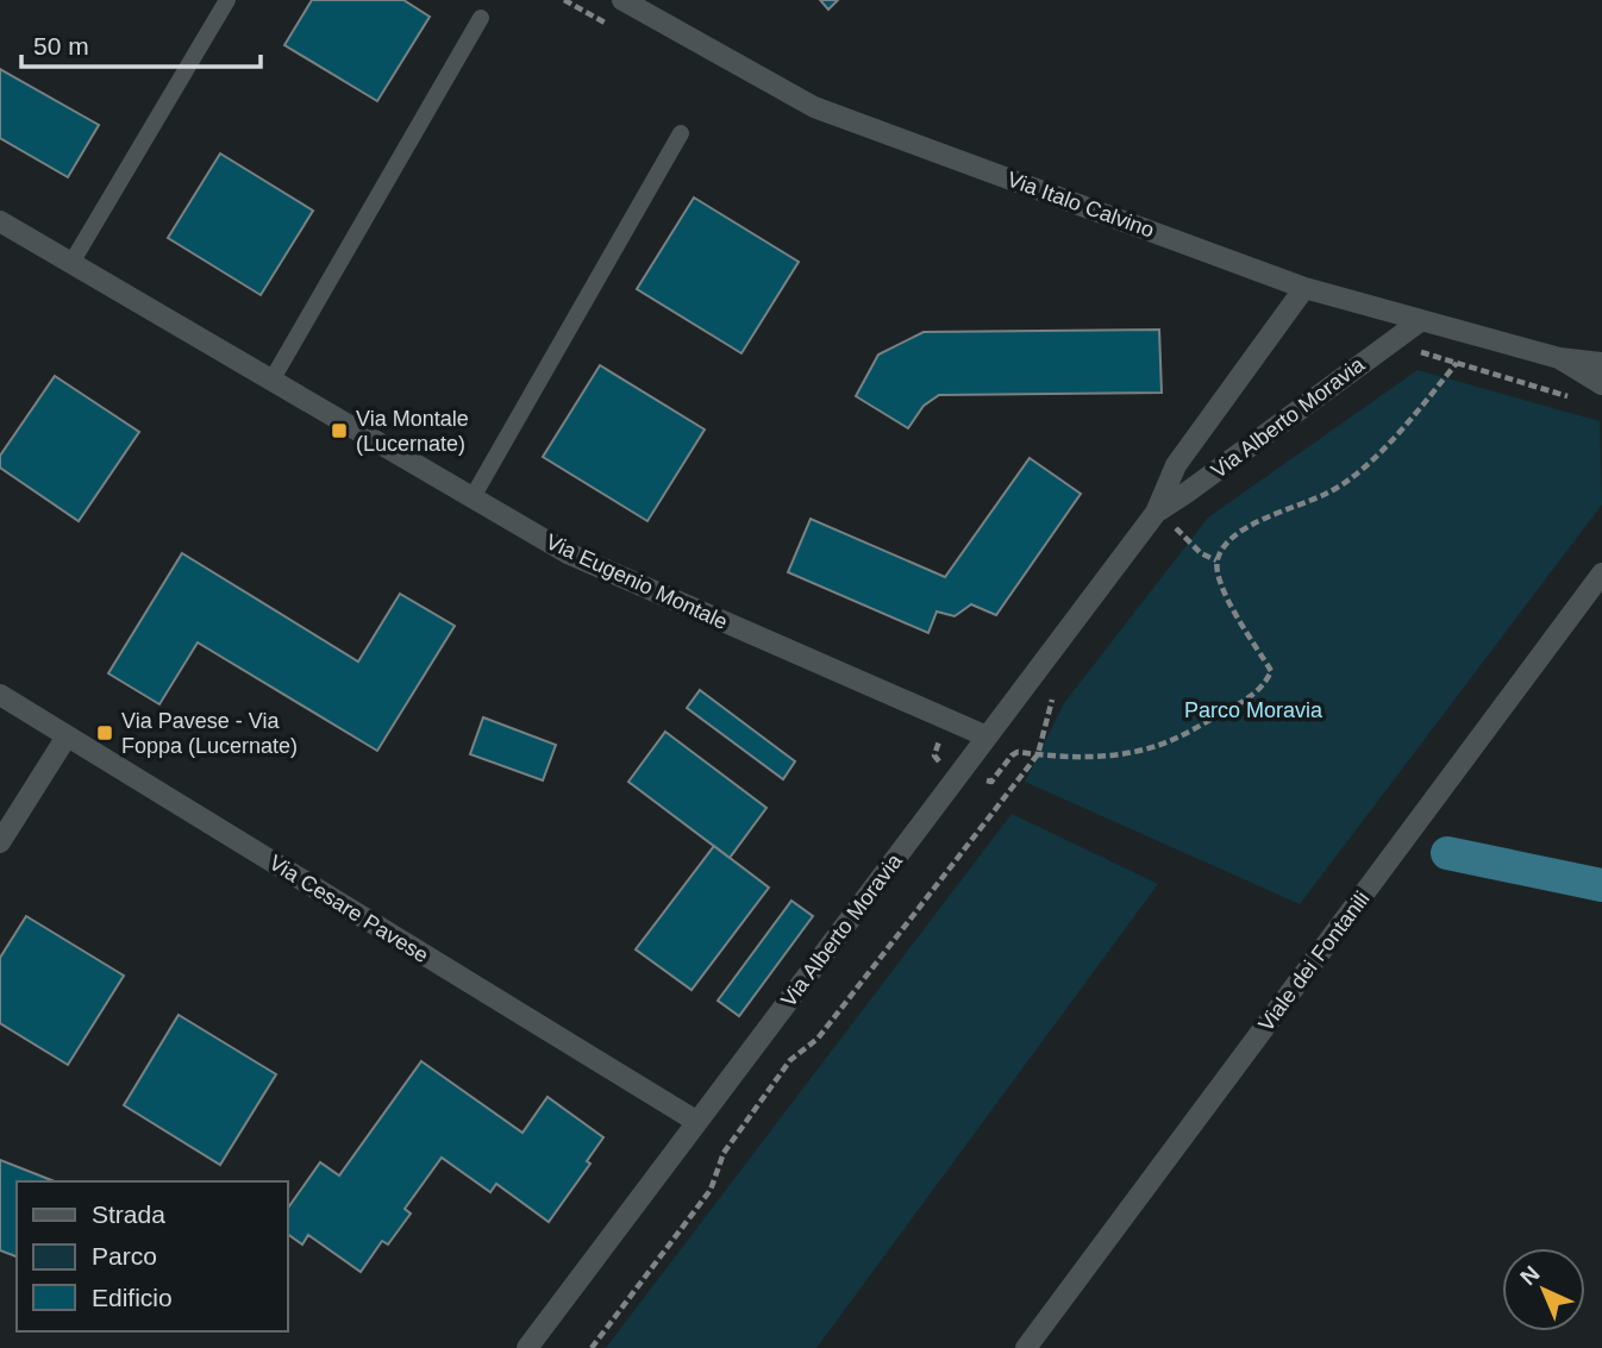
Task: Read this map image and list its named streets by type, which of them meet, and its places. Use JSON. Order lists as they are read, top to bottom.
{
  "streets": {
    "street": [
      "Via Italo Calvino",
      "Via Alberto Moravia",
      "Via Eugenio Montale",
      "Via Cesare Pavese",
      "Viale dei Fontanili"
    ]
  },
  "crossings": [
    ["Via Italo Calvino", "Via Alberto Moravia"],
    ["Via Alberto Moravia", "Via Eugenio Montale"],
    ["Via Alberto Moravia", "Via Cesare Pavese"]
  ],
  "parks": ["Parco Moravia"],
  "places": {
    "transit": ["Via Montale (Lucernate)", "Via Pavese - Via Foppa (Lucernate)"]
  },
  "legend": ["Strada", "Parco", "Edificio"],
  "scale_bar": "50 m",
  "north": "top left"
}
